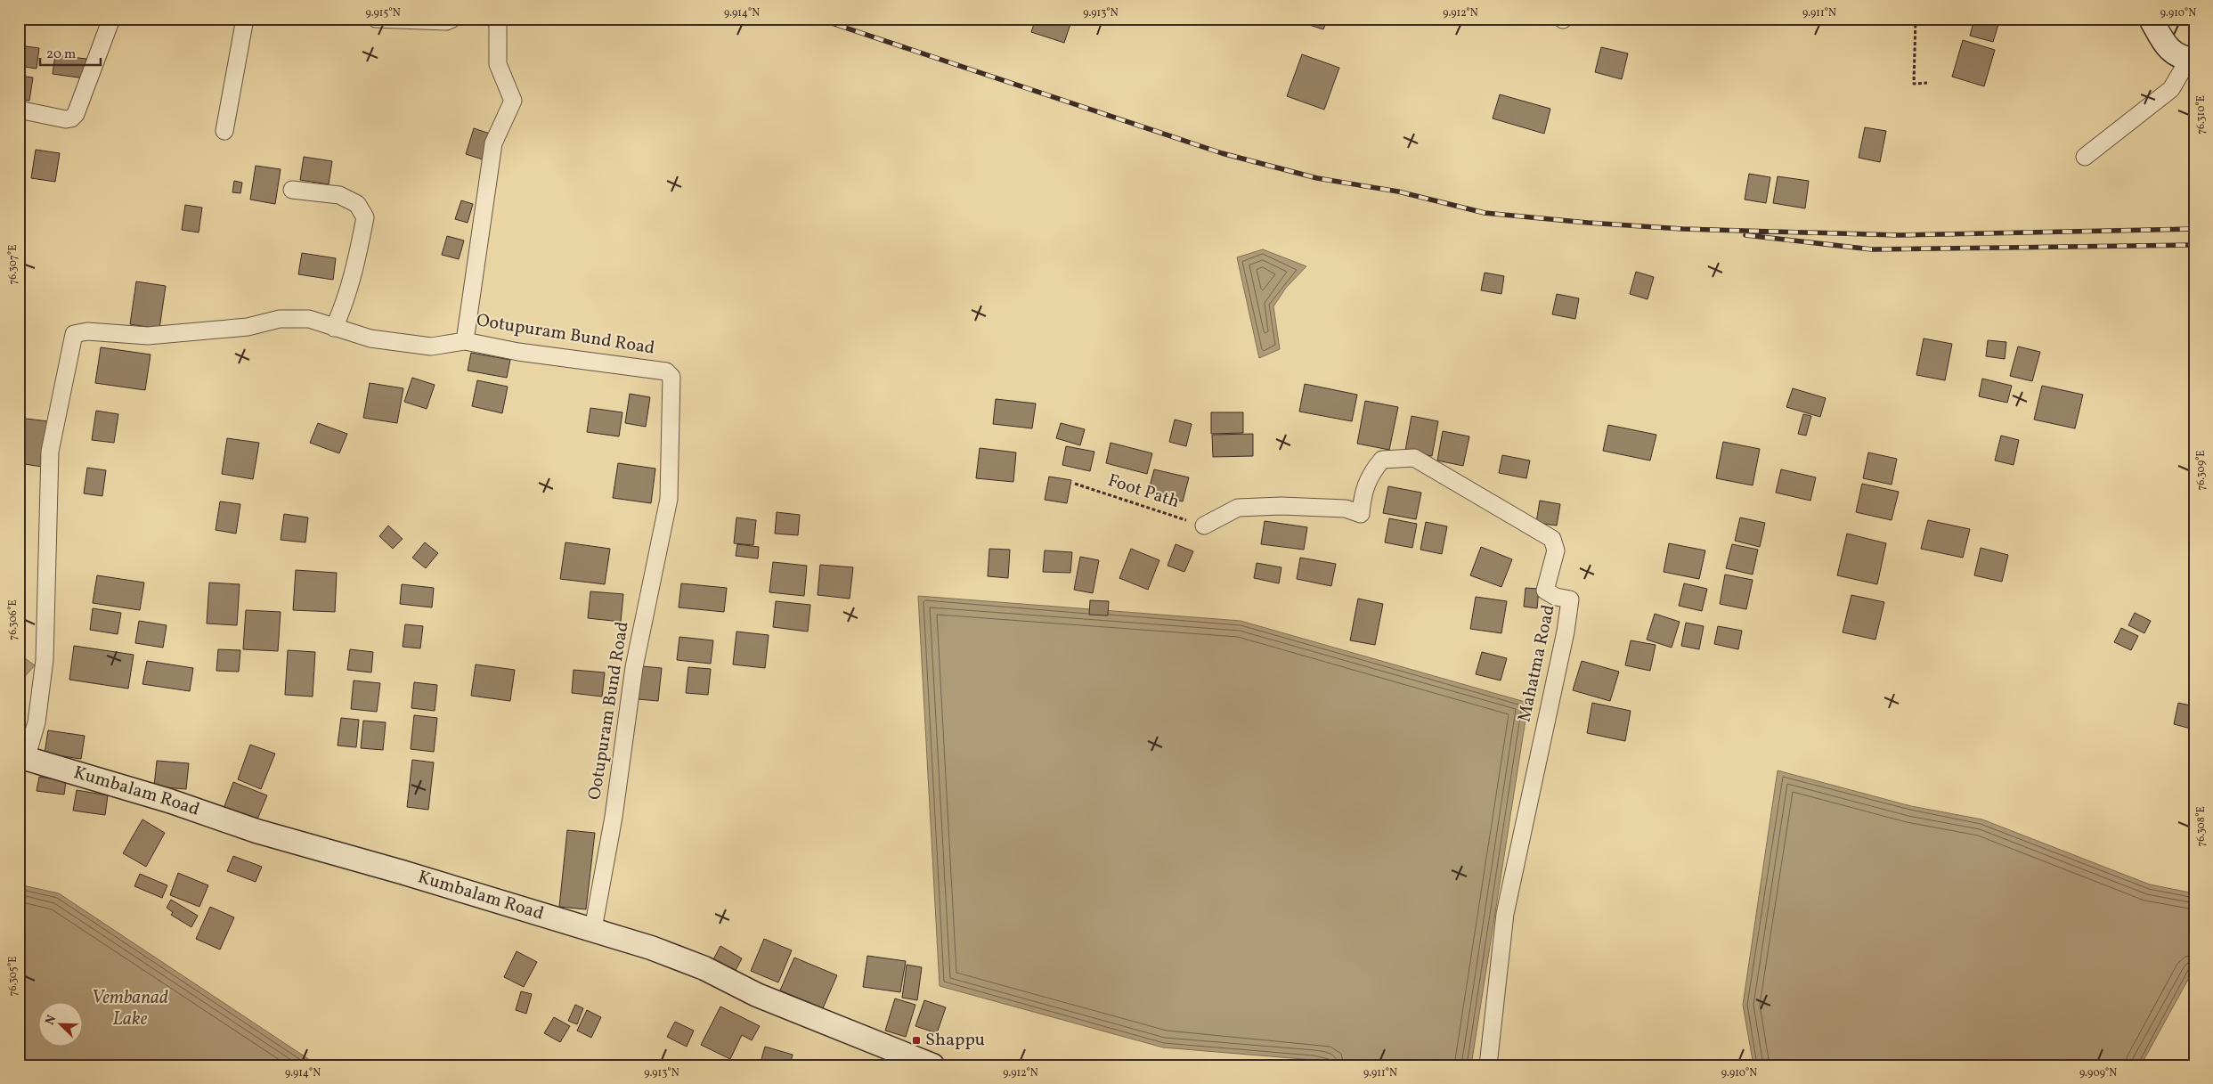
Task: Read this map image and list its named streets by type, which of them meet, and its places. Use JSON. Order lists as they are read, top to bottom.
{
  "streets": {
    "main road": ["Kumbalam Road"],
    "street": ["Ootupuram Bund Road", "Mahatma Road"],
    "path": ["Foot Path"]
  },
  "crossings": [
    ["Ootupuram Bund Road", "Kumbalam Road"],
    ["Foot Path", "Mahatma Road"]
  ],
  "water": ["Vembanad Lake"],
  "places": {
    "transit": ["Shappu"]
  },
  "scale_bar": "20 m",
  "north": "top left",
  "coordinates": [
    "9.915°N",
    "9.914°N",
    "9.913°N",
    "9.912°N",
    "9.911°N",
    "9.910°N",
    "76.310°E",
    "76.307°E",
    "76.309°E",
    "76.306°E",
    "76.308°E",
    "76.305°E",
    "9.909°N"
  ]
}
